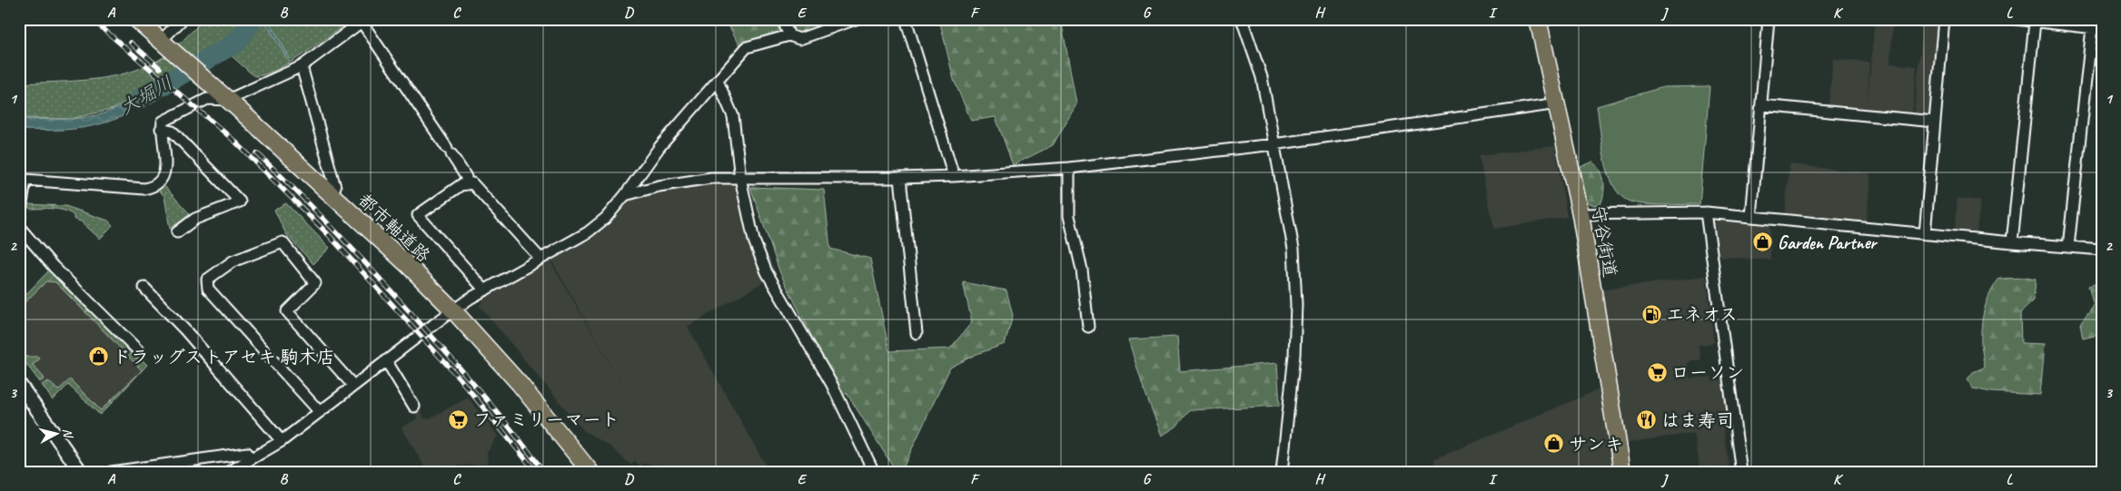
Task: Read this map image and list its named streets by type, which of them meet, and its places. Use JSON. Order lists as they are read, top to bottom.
{
  "streets": {
    "main road": ["都市軸道路", "守谷街道"]
  },
  "water": ["大堀川"],
  "places": {
    "shop": ["Garden Partner", "ドラッグストアセキ 駒木店", "サンキ"],
    "fuel station": ["エネオス"],
    "supermarket": ["ローソン", "ファミリーマート"],
    "restaurant": ["はま寿司"]
  },
  "north": "right",
  "grid": {
    "columns": [
      "A",
      "B",
      "C",
      "D",
      "E",
      "F",
      "G",
      "H",
      "I",
      "J",
      "K",
      "L"
    ],
    "rows": ["1", "2", "3"]
  }
}
